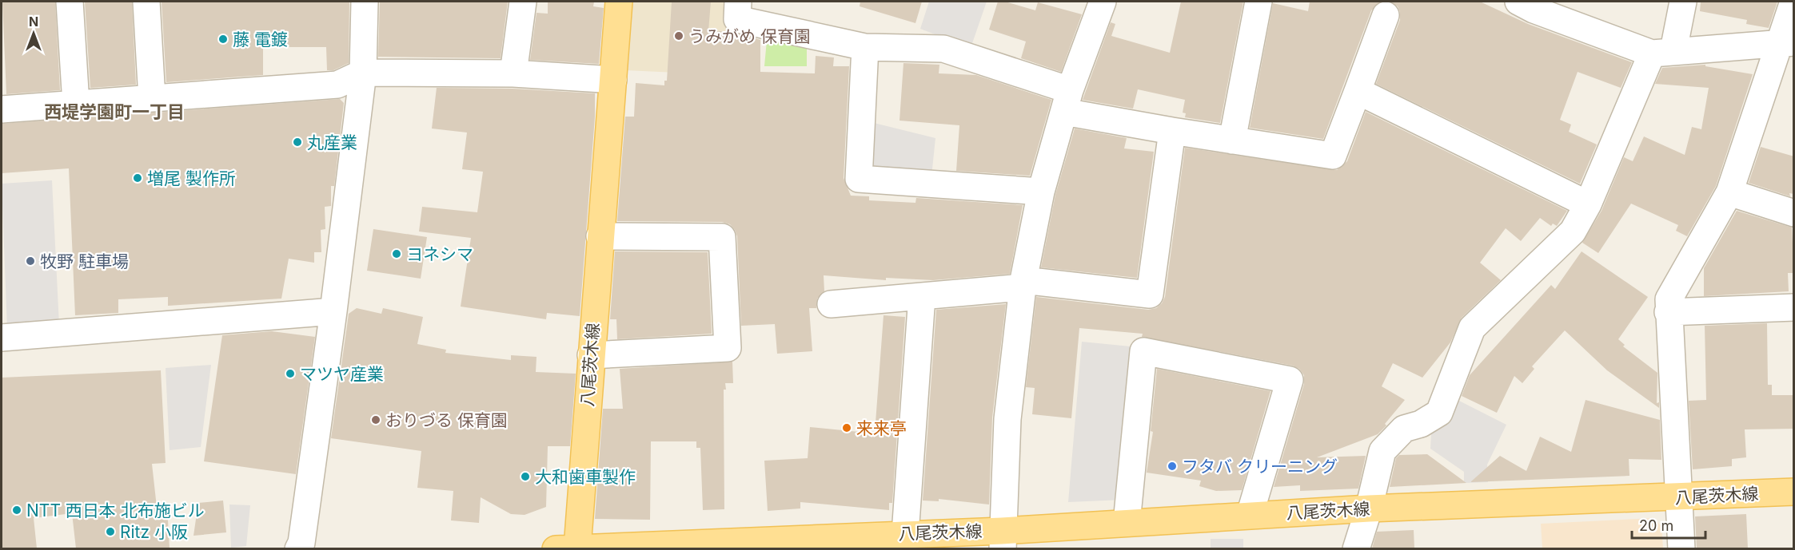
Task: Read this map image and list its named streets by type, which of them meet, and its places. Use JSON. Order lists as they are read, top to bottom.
{
  "streets": {
    "main road": ["八尾茨木線"]
  },
  "districts": ["西堤学園町一丁目"],
  "places": [
    "うみがめ 保育園",
    "藤 電鍍",
    "丸産業",
    "増尾 製作所",
    "ヨネシマ",
    "牧野 駐車場",
    "マツヤ産業",
    "おりづる 保育園",
    "来来亭",
    "フタバ クリーニング",
    "大和歯車製作",
    "NTT 西日本 北布施ビル",
    "Ritz 小阪"
  ],
  "scale_bar": "20 m",
  "north": "top"
}
